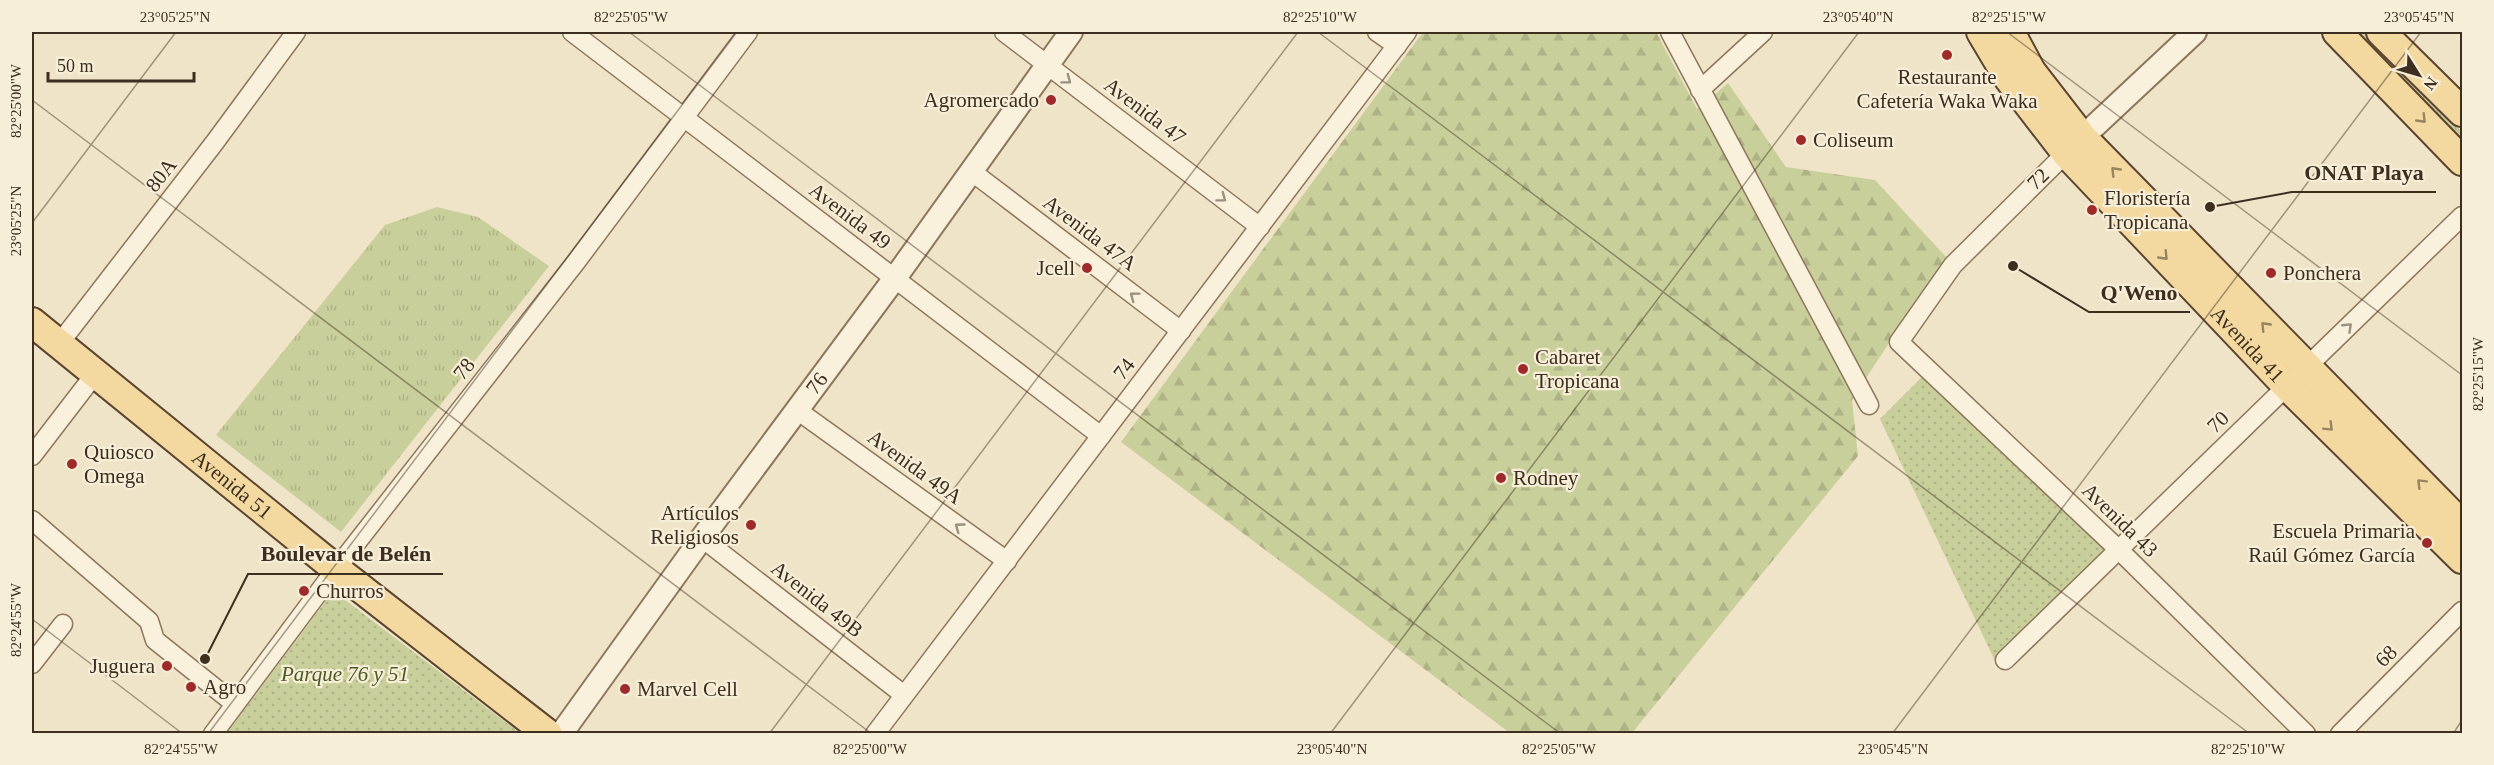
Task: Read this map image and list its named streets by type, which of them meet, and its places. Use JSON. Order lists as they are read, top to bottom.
{
  "streets": {
    "main road": ["Avenida 41", "Avenida 51"],
    "street": [
      "Avenida 47",
      "80A",
      "72",
      "Avenida 49",
      "Avenida 47A",
      "78",
      "74",
      "76",
      "70",
      "Avenida 49A",
      "Avenida 43",
      "Avenida 49B",
      "68"
    ]
  },
  "crossings": [
    ["Avenida 47", "74"],
    ["Avenida 47", "76"],
    ["80A", "Avenida 51"],
    ["72", "Avenida 41"],
    ["72", "Avenida 43"],
    ["Avenida 49", "78"],
    ["Avenida 49", "74"],
    ["Avenida 49", "76"],
    ["Avenida 47A", "74"],
    ["Avenida 47A", "76"],
    ["Avenida 41", "70"],
    ["78", "Avenida 51"],
    ["74", "Avenida 49A"],
    ["74", "Avenida 49B"],
    ["76", "Avenida 49A"],
    ["76", "Avenida 49B"],
    ["70", "Avenida 43"]
  ],
  "one_way": [
    "Avenida 47",
    "Avenida 47A",
    "70",
    "Avenida 49A"
  ],
  "parks": ["Parque 76 y 51"],
  "places": [
    "Restaurante Cafetería Waka Waka",
    "Agromercado",
    "Coliseum",
    "ONAT Playa",
    "Floristería Tropicana",
    "Q'Weno",
    "Jcell",
    "Ponchera",
    "Cabaret Tropicana",
    "Quiosco Omega",
    "Rodney",
    "Artículos Religiosos",
    "Escuela Primaria Raúl Gómez García",
    "Churros",
    "Boulevar de Belén",
    "Juguera",
    "Agro",
    "Marvel Cell"
  ],
  "scale_bar": "50 m",
  "north": "bottom right",
  "coordinates": [
    "23°05'25\"N",
    "82°25'05\"W",
    "82°25'10\"W",
    "23°05'40\"N",
    "82°25'15\"W",
    "23°05'45\"N",
    "82°25'00\"W",
    "82°24'55\"W"
  ]
}
